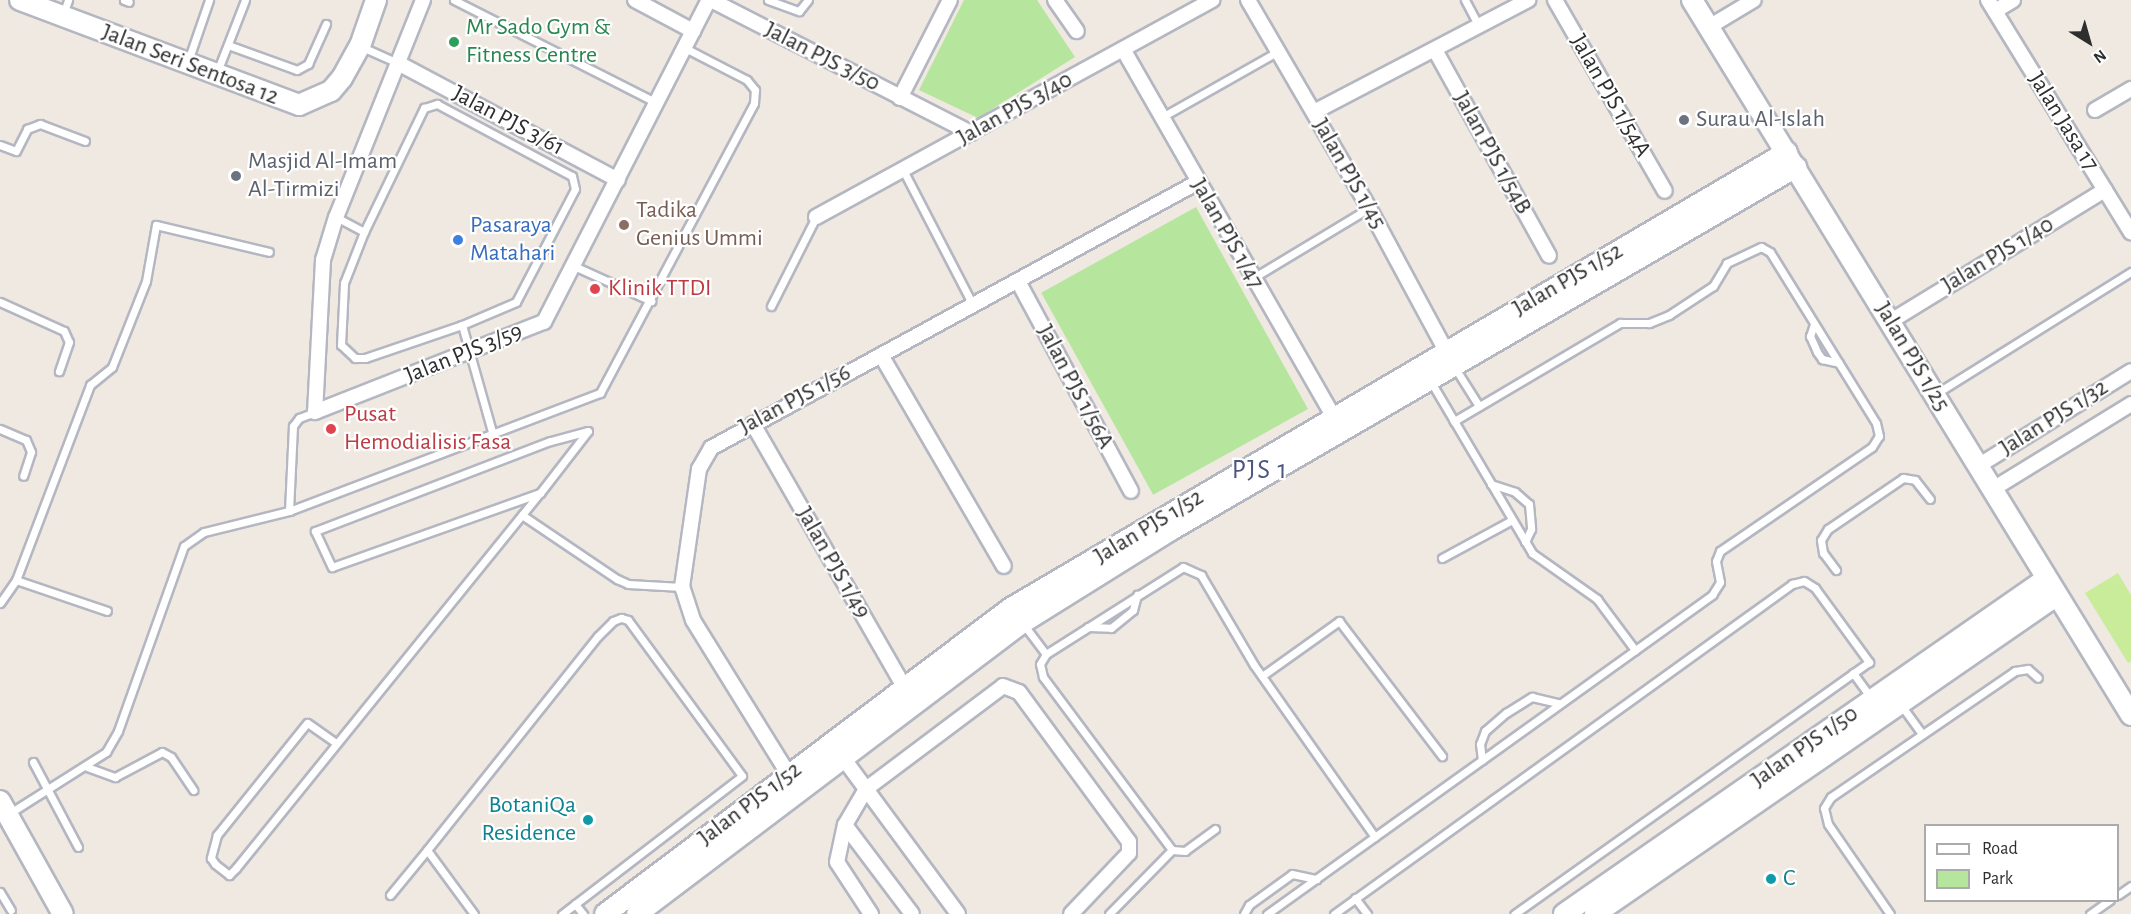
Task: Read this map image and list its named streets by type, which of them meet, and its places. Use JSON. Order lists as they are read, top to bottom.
{
  "streets": {
    "street": [
      "Jalan PJS 3/50",
      "Jalan Seri Sentosa 12",
      "Jalan PJS 1/54A",
      "Jalan PJS 3/40",
      "Jalan PJS 3/61",
      "Jalan Jasa 17",
      "Jalan PJS 1/54B",
      "Jalan PJS 1/45",
      "Jalan PJS 1/47",
      "Jalan PJS 1/40",
      "Jalan PJS 1/52",
      "Jalan PJS 3/59",
      "Jalan PJS 1/25",
      "Jalan PJS 1/56A",
      "Jalan PJS 1/56",
      "Jalan PJS 1/32",
      "Jalan PJS 1/49",
      "Jalan PJS 1/50"
    ]
  },
  "crossings": [
    ["Jalan PJS 3/50", "Jalan PJS 3/40"],
    ["Jalan PJS 3/50", "Jalan PJS 3/59"],
    ["Jalan PJS 3/40", "Jalan PJS 1/47"],
    ["Jalan PJS 3/61", "Jalan PJS 3/59"],
    ["Jalan Jasa 17", "Jalan PJS 1/40"],
    ["Jalan PJS 1/45", "Jalan PJS 1/52"],
    ["Jalan PJS 1/47", "Jalan PJS 1/52"],
    ["Jalan PJS 1/47", "Jalan PJS 1/56"],
    ["Jalan PJS 1/40", "Jalan PJS 1/25"],
    ["Jalan PJS 1/52", "Jalan PJS 1/25"],
    ["Jalan PJS 1/52", "Jalan PJS 1/56"],
    ["Jalan PJS 1/52", "Jalan PJS 1/49"],
    ["Jalan PJS 1/25", "Jalan PJS 1/32"],
    ["Jalan PJS 1/25", "Jalan PJS 1/50"],
    ["Jalan PJS 1/56A", "Jalan PJS 1/56"],
    ["Jalan PJS 1/56", "Jalan PJS 1/49"]
  ],
  "districts": ["PJS 1"],
  "places": [
    "Mr Sado Gym & Fitness Centre",
    "Surau Al-Islah",
    "Masjid Al-Imam Al-Tirmizi",
    "Tadika Genius Ummi",
    "Pasaraya Matahari",
    "Klinik TTDI",
    "Pusat Hemodialisis Fasa",
    "BotaniQa Residence",
    "C"
  ],
  "legend": ["Road", "Park"],
  "north": "bottom right"
}
